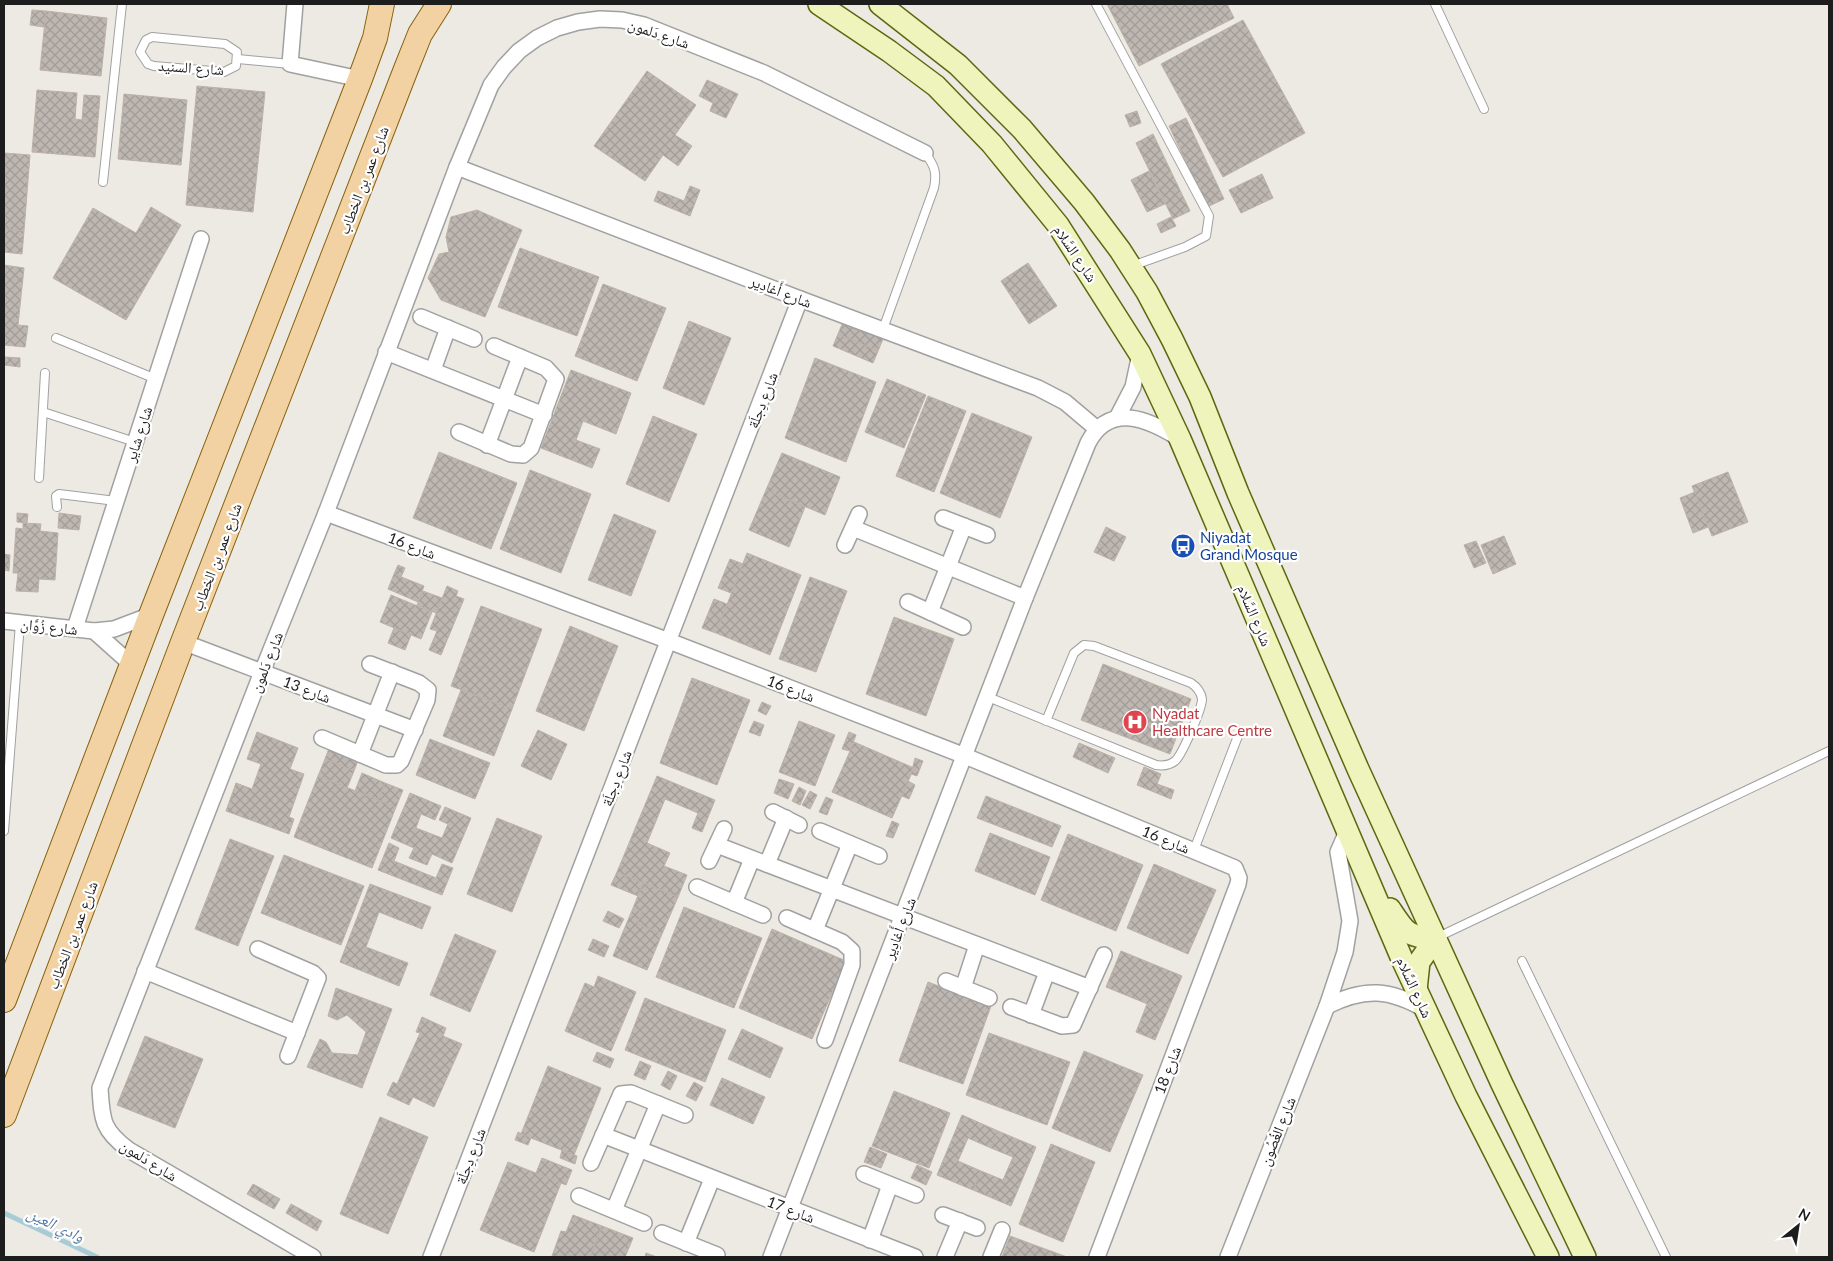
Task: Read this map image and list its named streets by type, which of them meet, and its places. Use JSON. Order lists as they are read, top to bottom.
{
  "streets": {
    "main road": ["شارع عمر بن الخطاب"],
    "street": [
      "شارع دَلمون",
      "شارع السنيد",
      "شارع السَّلام",
      "شارع أَغادِير",
      "شارع دِجلَة",
      "شارع شاير",
      "شارع 16",
      "شارع زُوَّان",
      "شارع 13",
      "شارع 18",
      "شارع الغُصُون",
      "شارع 17"
    ]
  },
  "crossings": [
    ["شارع دَلمون", "شارع أَغادِير"],
    ["شارع دَلمون", "شارع 16"],
    ["شارع دَلمون", "شارع 13"],
    ["شارع عمر بن الخطاب", "شارع 13"],
    ["شارع السَّلام", "شارع الغُصُون"],
    ["شارع أَغادِير", "شارع دِجلَة"],
    ["شارع أَغادِير", "شارع 16"],
    ["شارع أَغادِير", "شارع 17"],
    ["شارع دِجلَة", "شارع 16"],
    ["شارع شاير", "شارع زُوَّان"],
    ["شارع 16", "شارع 18"]
  ],
  "water": ["وادي العين"],
  "places": {
    "bus stop": ["Niyadat Grand Mosque"],
    "hospital": ["Nyadat Healthcare Centre"]
  },
  "north": "top right"
}
